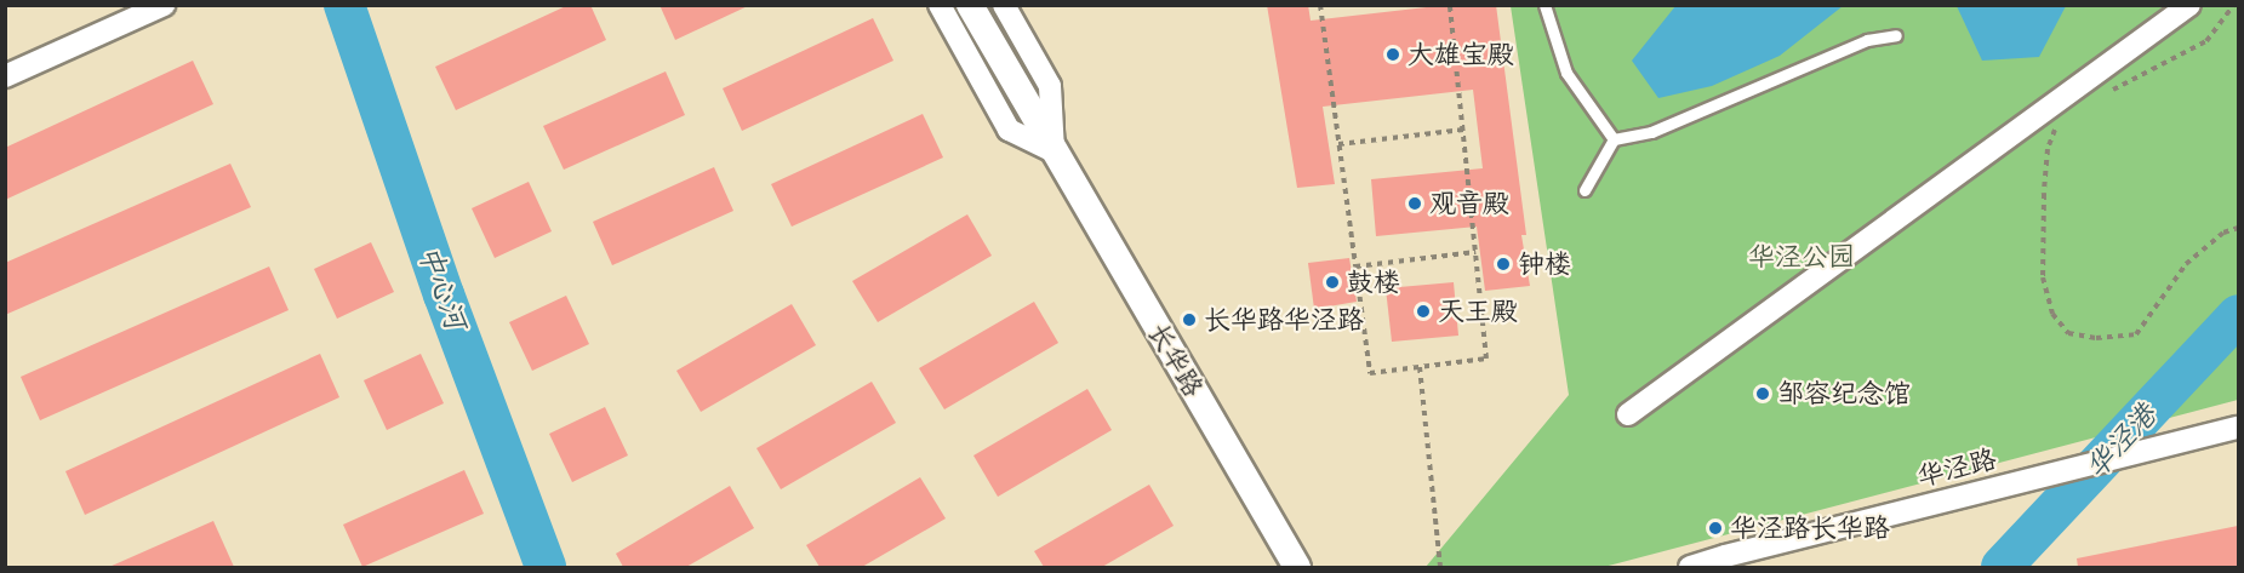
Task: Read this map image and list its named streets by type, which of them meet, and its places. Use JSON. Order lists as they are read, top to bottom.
{
  "streets": {
    "street": ["长华路", "华泾路"]
  },
  "water": ["中心河", "华泾港"],
  "parks": ["华泾公园"],
  "places": [
    "大雄宝殿",
    "观音殿",
    "钟楼",
    "鼓楼",
    "天王殿",
    "长华路华泾路",
    "邹容纪念馆",
    "华泾路长华路"
  ]
}
